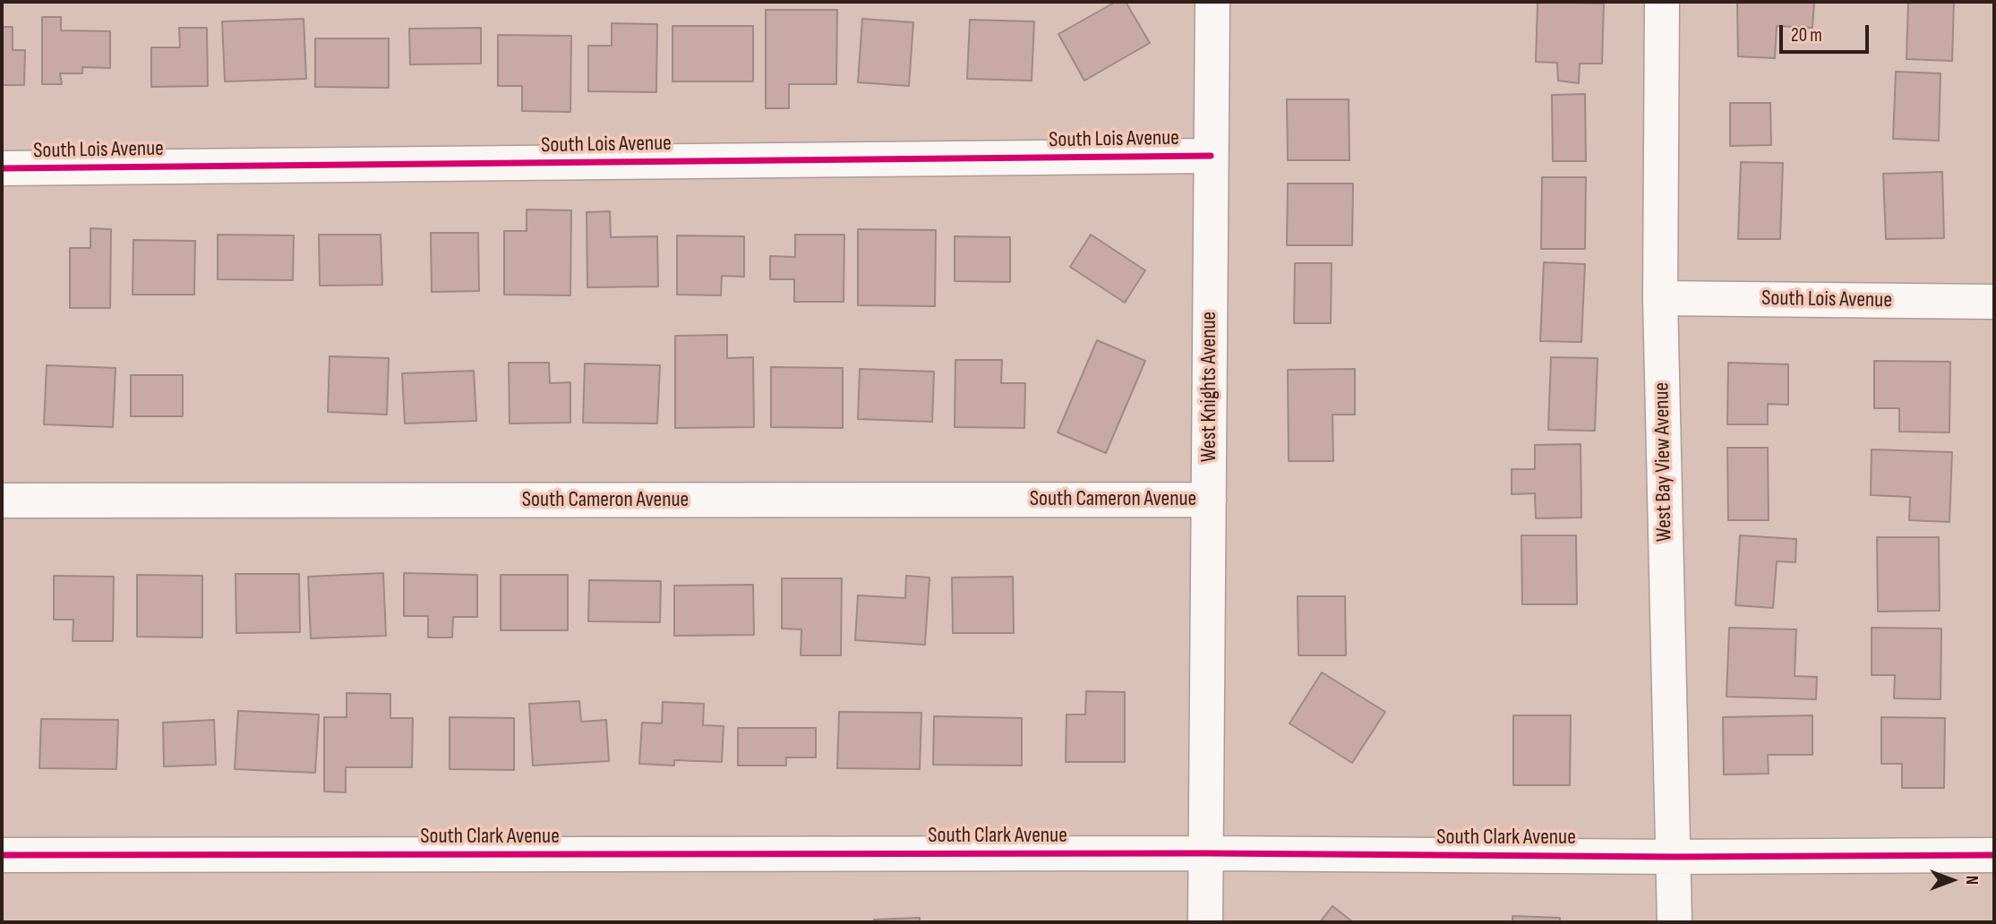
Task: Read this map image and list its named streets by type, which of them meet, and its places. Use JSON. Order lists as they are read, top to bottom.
{
  "streets": {
    "street": [
      "South Lois Avenue",
      "West Knights Avenue",
      "West Bay View Avenue",
      "South Cameron Avenue",
      "South Clark Avenue"
    ]
  },
  "crossings": [
    ["South Lois Avenue", "West Knights Avenue"],
    ["South Lois Avenue", "West Bay View Avenue"],
    ["West Knights Avenue", "South Cameron Avenue"],
    ["West Knights Avenue", "South Clark Avenue"],
    ["West Bay View Avenue", "South Clark Avenue"]
  ],
  "scale_bar": "20 m",
  "north": "right"
}
